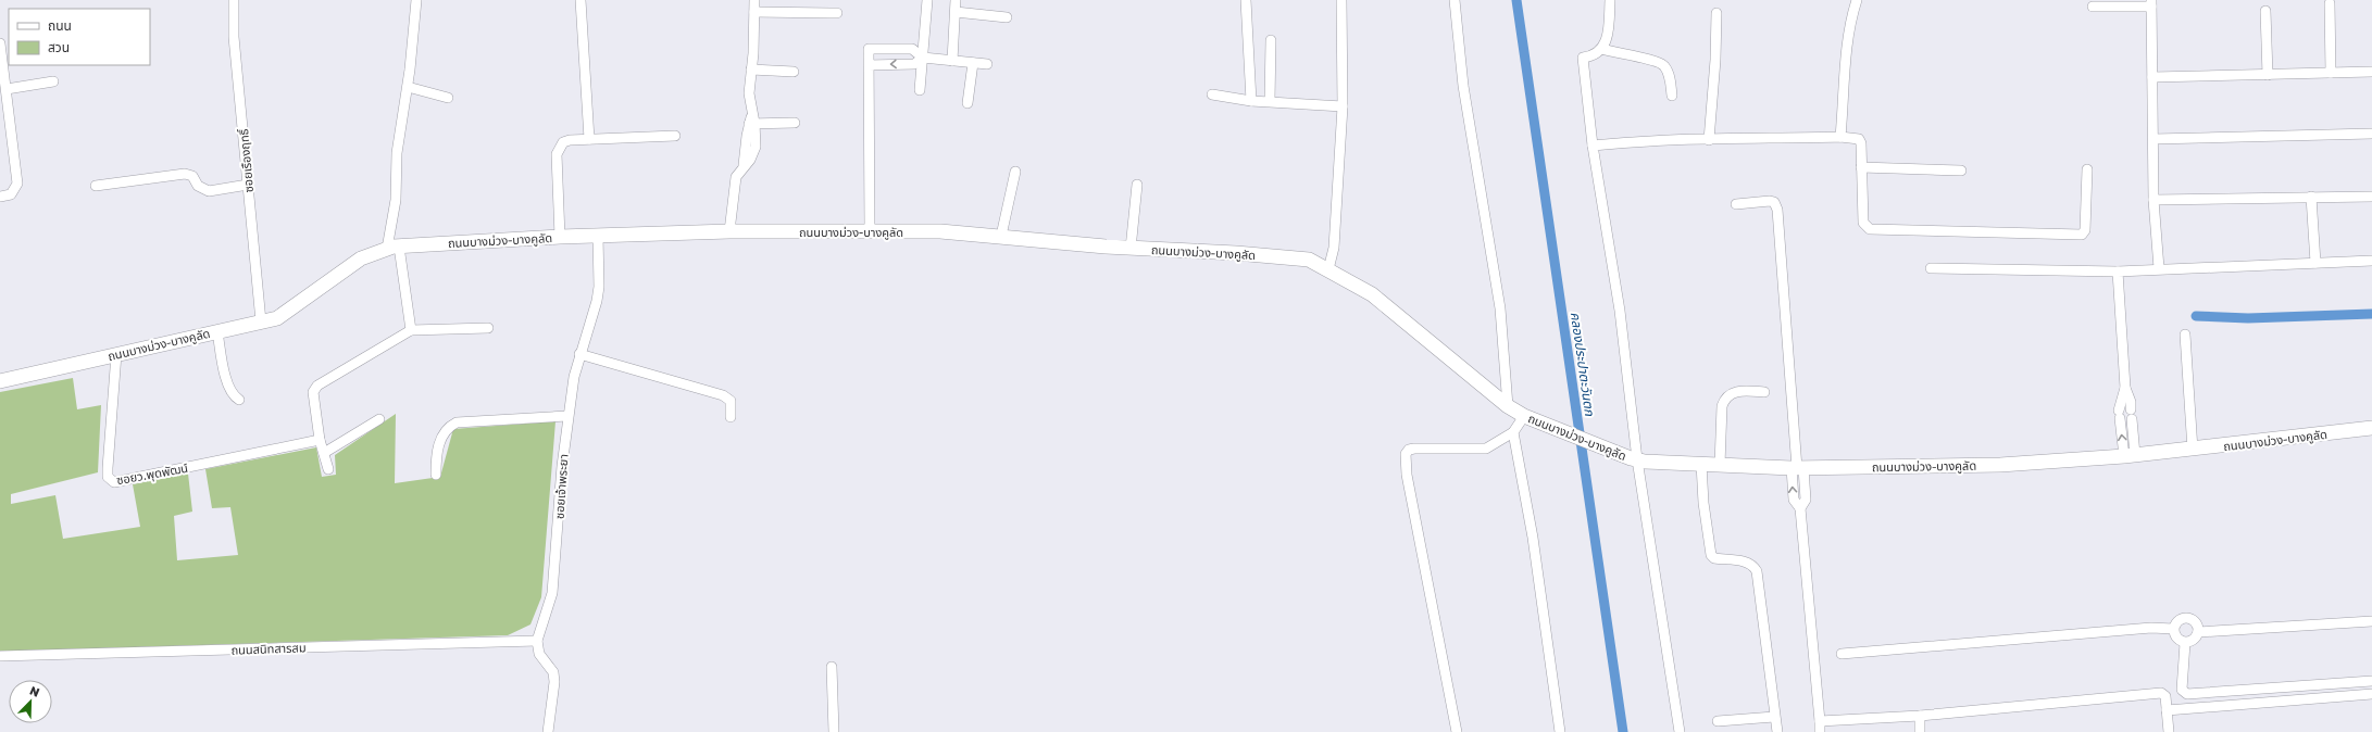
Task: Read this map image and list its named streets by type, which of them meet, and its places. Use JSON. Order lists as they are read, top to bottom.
{
  "streets": {
    "street": [
      "ซอยเรืองฤทธิ์",
      "ถนนบางม่วง-บางคูลัด",
      "ซอยว.พุดพัฒน์",
      "ซอยเจ้าพระยา",
      "ถนนสนิทสารสม"
    ]
  },
  "crossings": [
    ["ซอยเรืองฤทธิ์", "ถนนบางม่วง-บางคูลัด"],
    ["ถนนบางม่วง-บางคูลัด", "ซอยว.พุดพัฒน์"],
    ["ถนนบางม่วง-บางคูลัด", "ซอยเจ้าพระยา"],
    ["ซอยเจ้าพระยา", "ถนนสนิทสารสม"]
  ],
  "water": ["คลองประปาตะวันตก"],
  "legend": ["ถนน", "สวน"],
  "north": "top right"
}
